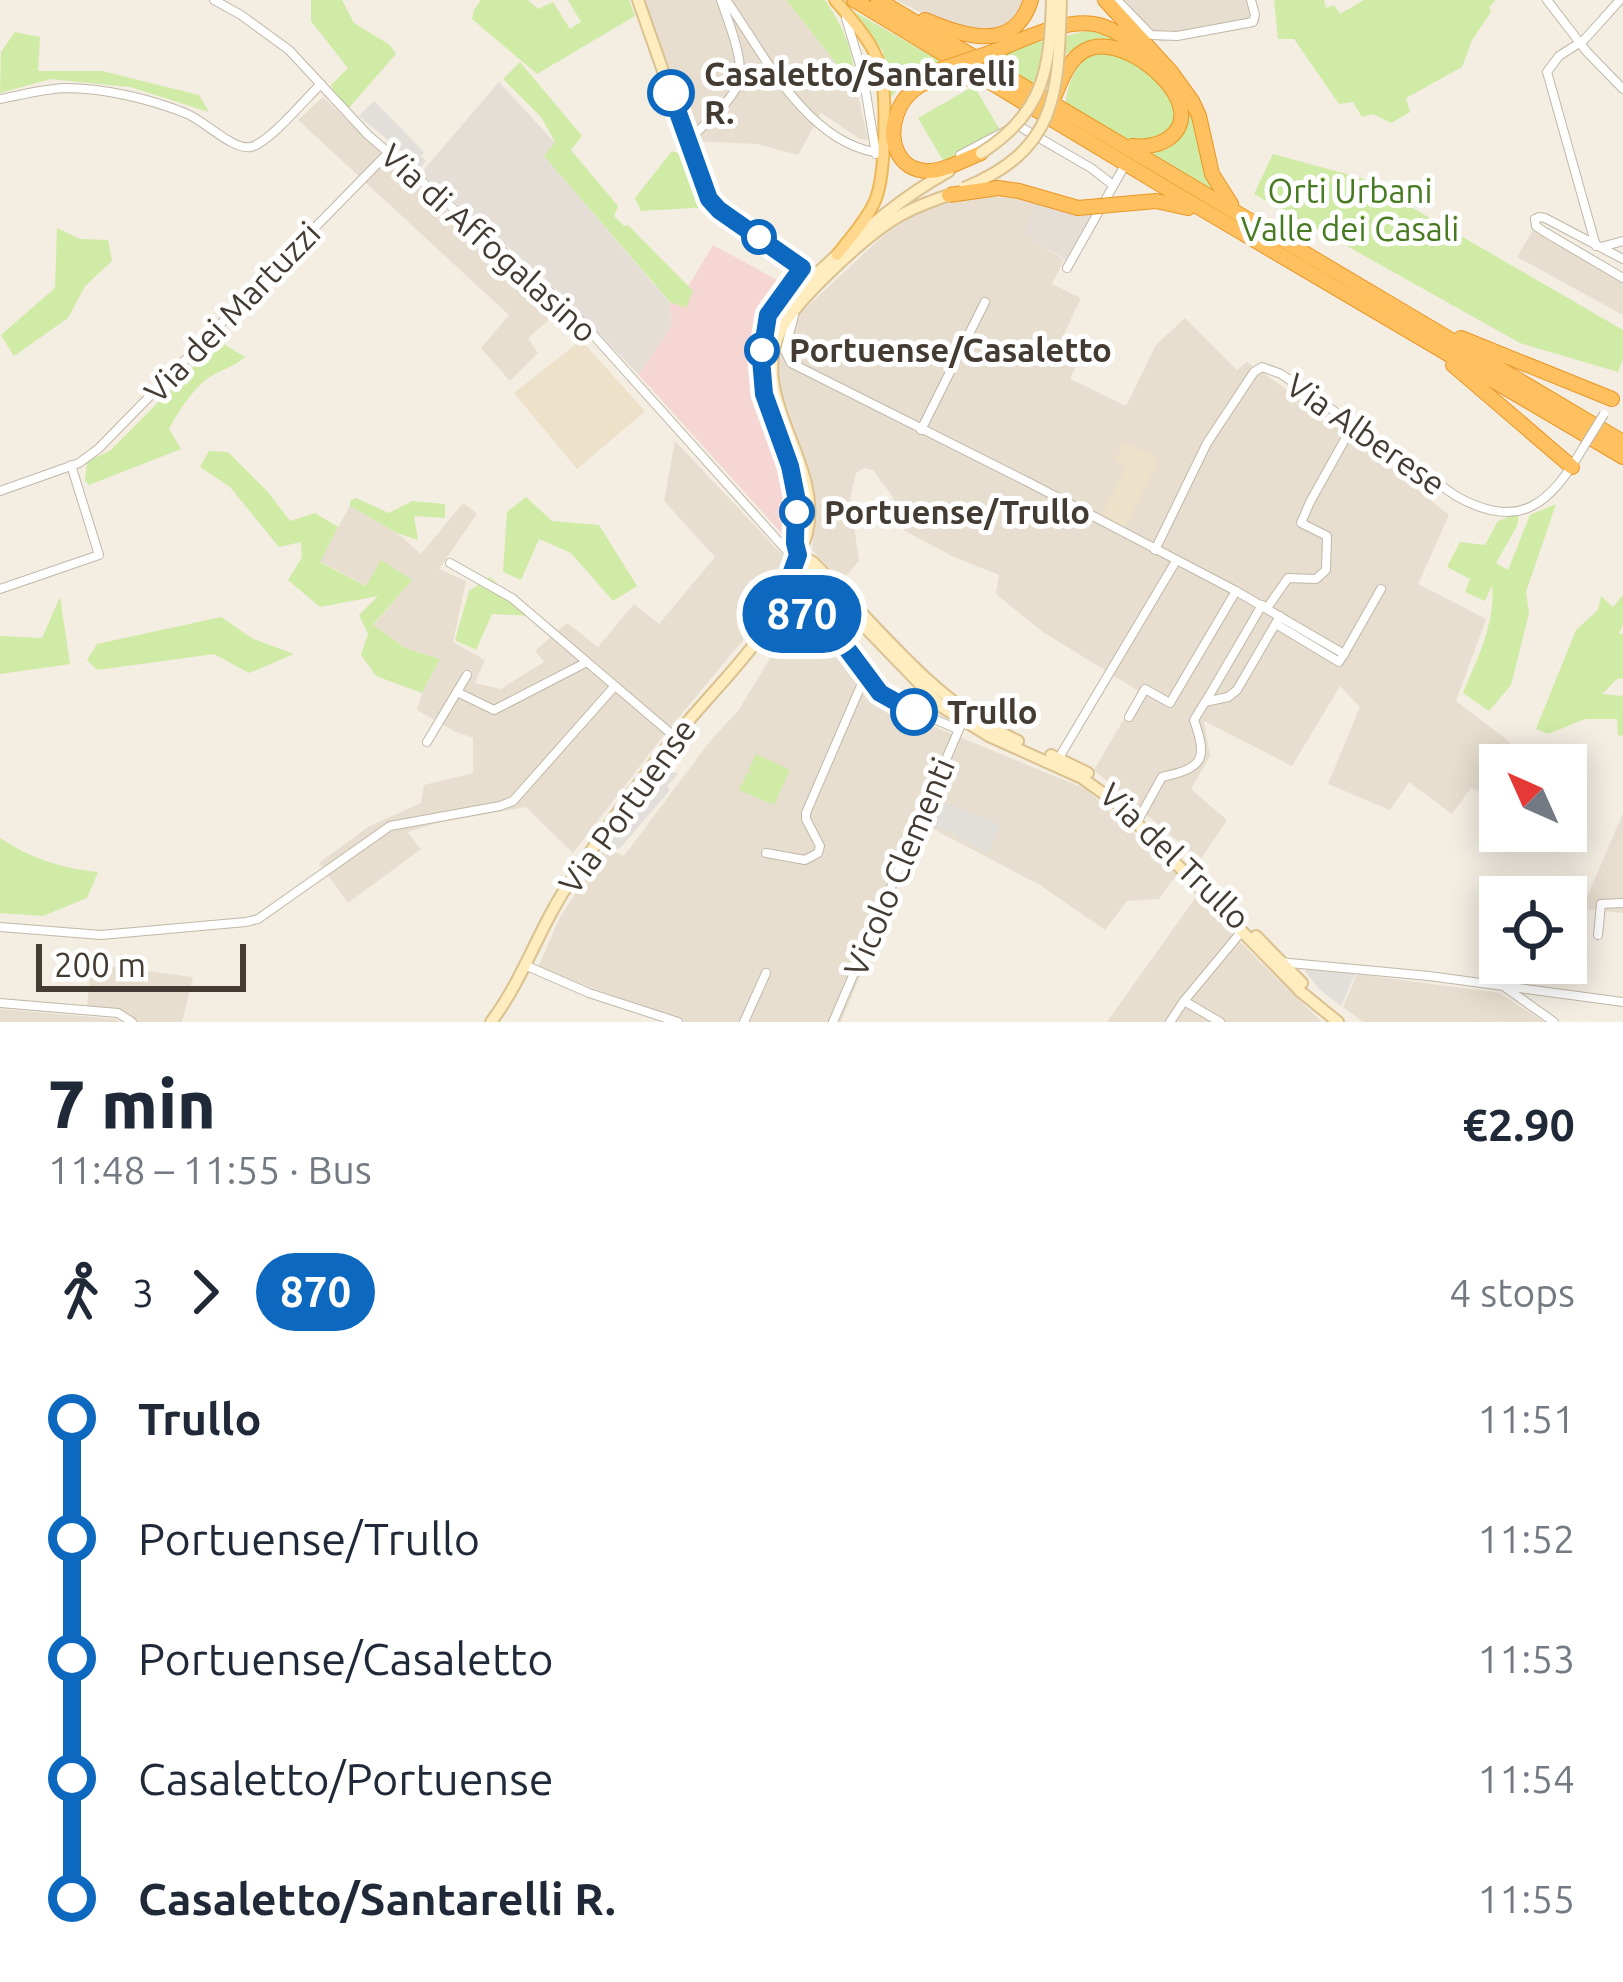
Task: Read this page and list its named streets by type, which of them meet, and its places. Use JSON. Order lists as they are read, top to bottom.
{
  "streets": {
    "main road": ["Via Portuense", "Via del Trullo"],
    "street": [
      "Via di Affogalasino",
      "Via dei Martuzzi",
      "Via Alberese",
      "Vicolo Clementi"
    ]
  },
  "crossings": [
    ["Via di Affogalasino", "Via dei Martuzzi"],
    ["Via di Affogalasino", "Via Portuense"],
    ["Via di Affogalasino", "Via del Trullo"],
    ["Via Portuense", "Via del Trullo"],
    ["Via del Trullo", "Vicolo Clementi"]
  ],
  "parks": ["Orti Urbani Valle dei Casali"],
  "places": [
    "Casaletto/Santarelli R.",
    "Portuense/Casaletto",
    "Portuense/Trullo",
    "Trullo"
  ],
  "lines": ["bus line 870"],
  "scale_bar": "200 m",
  "north": "top left",
  "page": {
    "on_map": "870",
    "scale": "200 m",
    "heading": ["7 min", "11:48 – 11:55 · Bus", "€2.90"],
    "legs": ["3", "870", "4 stops"],
    "list": [
      {
        "name": "Trullo",
        "value": "11:51"
      },
      {
        "name": "Portuense/Trullo",
        "value": "11:52"
      },
      {
        "name": "Portuense/Casaletto",
        "value": "11:53"
      },
      {
        "name": "Casaletto/Portuense",
        "value": "11:54"
      },
      {
        "name": "Casaletto/Santarelli R.",
        "value": "11:55"
      }
    ]
  }
}
